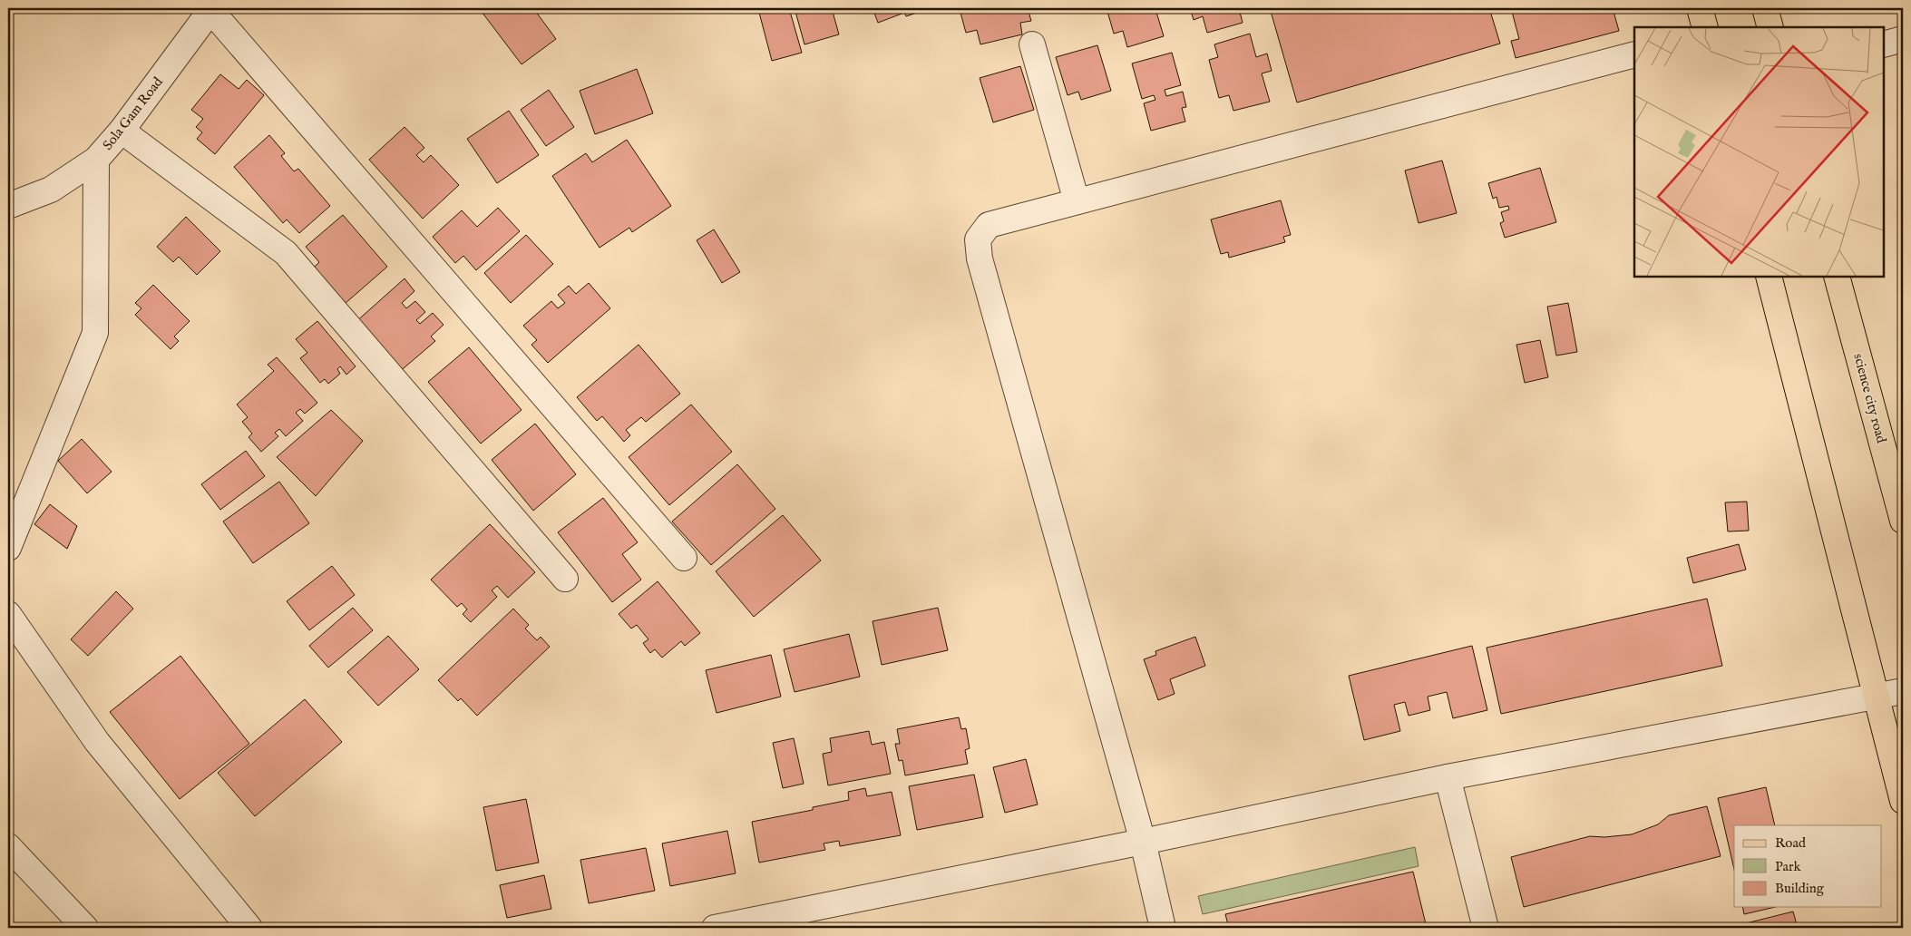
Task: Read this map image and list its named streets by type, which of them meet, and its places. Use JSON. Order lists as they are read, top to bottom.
{
  "streets": {
    "main road": ["science city road"],
    "street": ["Sola Gam Road"]
  },
  "legend": ["Road", "Park", "Building"]
}
